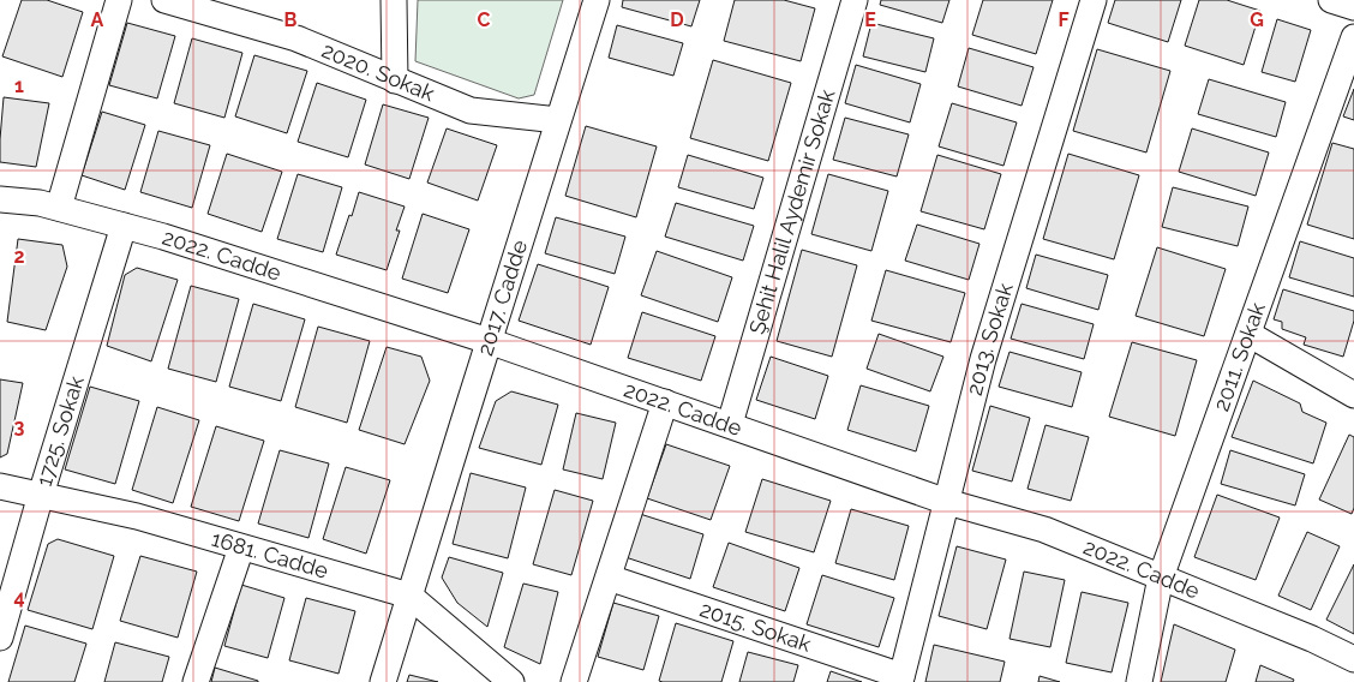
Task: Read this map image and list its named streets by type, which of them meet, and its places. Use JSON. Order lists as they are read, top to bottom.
{
  "streets": {
    "street": [
      "2020. Sokak",
      "Şehit Halil Aydemir Sokak",
      "2022. Cadde",
      "2017. Cadde",
      "2013. Sokak",
      "2011. Sokak",
      "1725. Sokak",
      "1681. Cadde",
      "2015. Sokak"
    ]
  },
  "crossings": [
    ["2020. Sokak", "2017. Cadde"],
    ["Şehit Halil Aydemir Sokak", "2022. Cadde"],
    ["2022. Cadde", "2017. Cadde"],
    ["2022. Cadde", "2013. Sokak"],
    ["2022. Cadde", "2011. Sokak"],
    ["2022. Cadde", "1725. Sokak"],
    ["2017. Cadde", "1681. Cadde"],
    ["2013. Sokak", "2015. Sokak"],
    ["1725. Sokak", "1681. Cadde"]
  ],
  "grid": {
    "columns": [
      "A",
      "B",
      "C",
      "D",
      "E",
      "F",
      "G"
    ],
    "rows": [
      "1",
      "2",
      "3",
      "4"
    ]
  }
}
